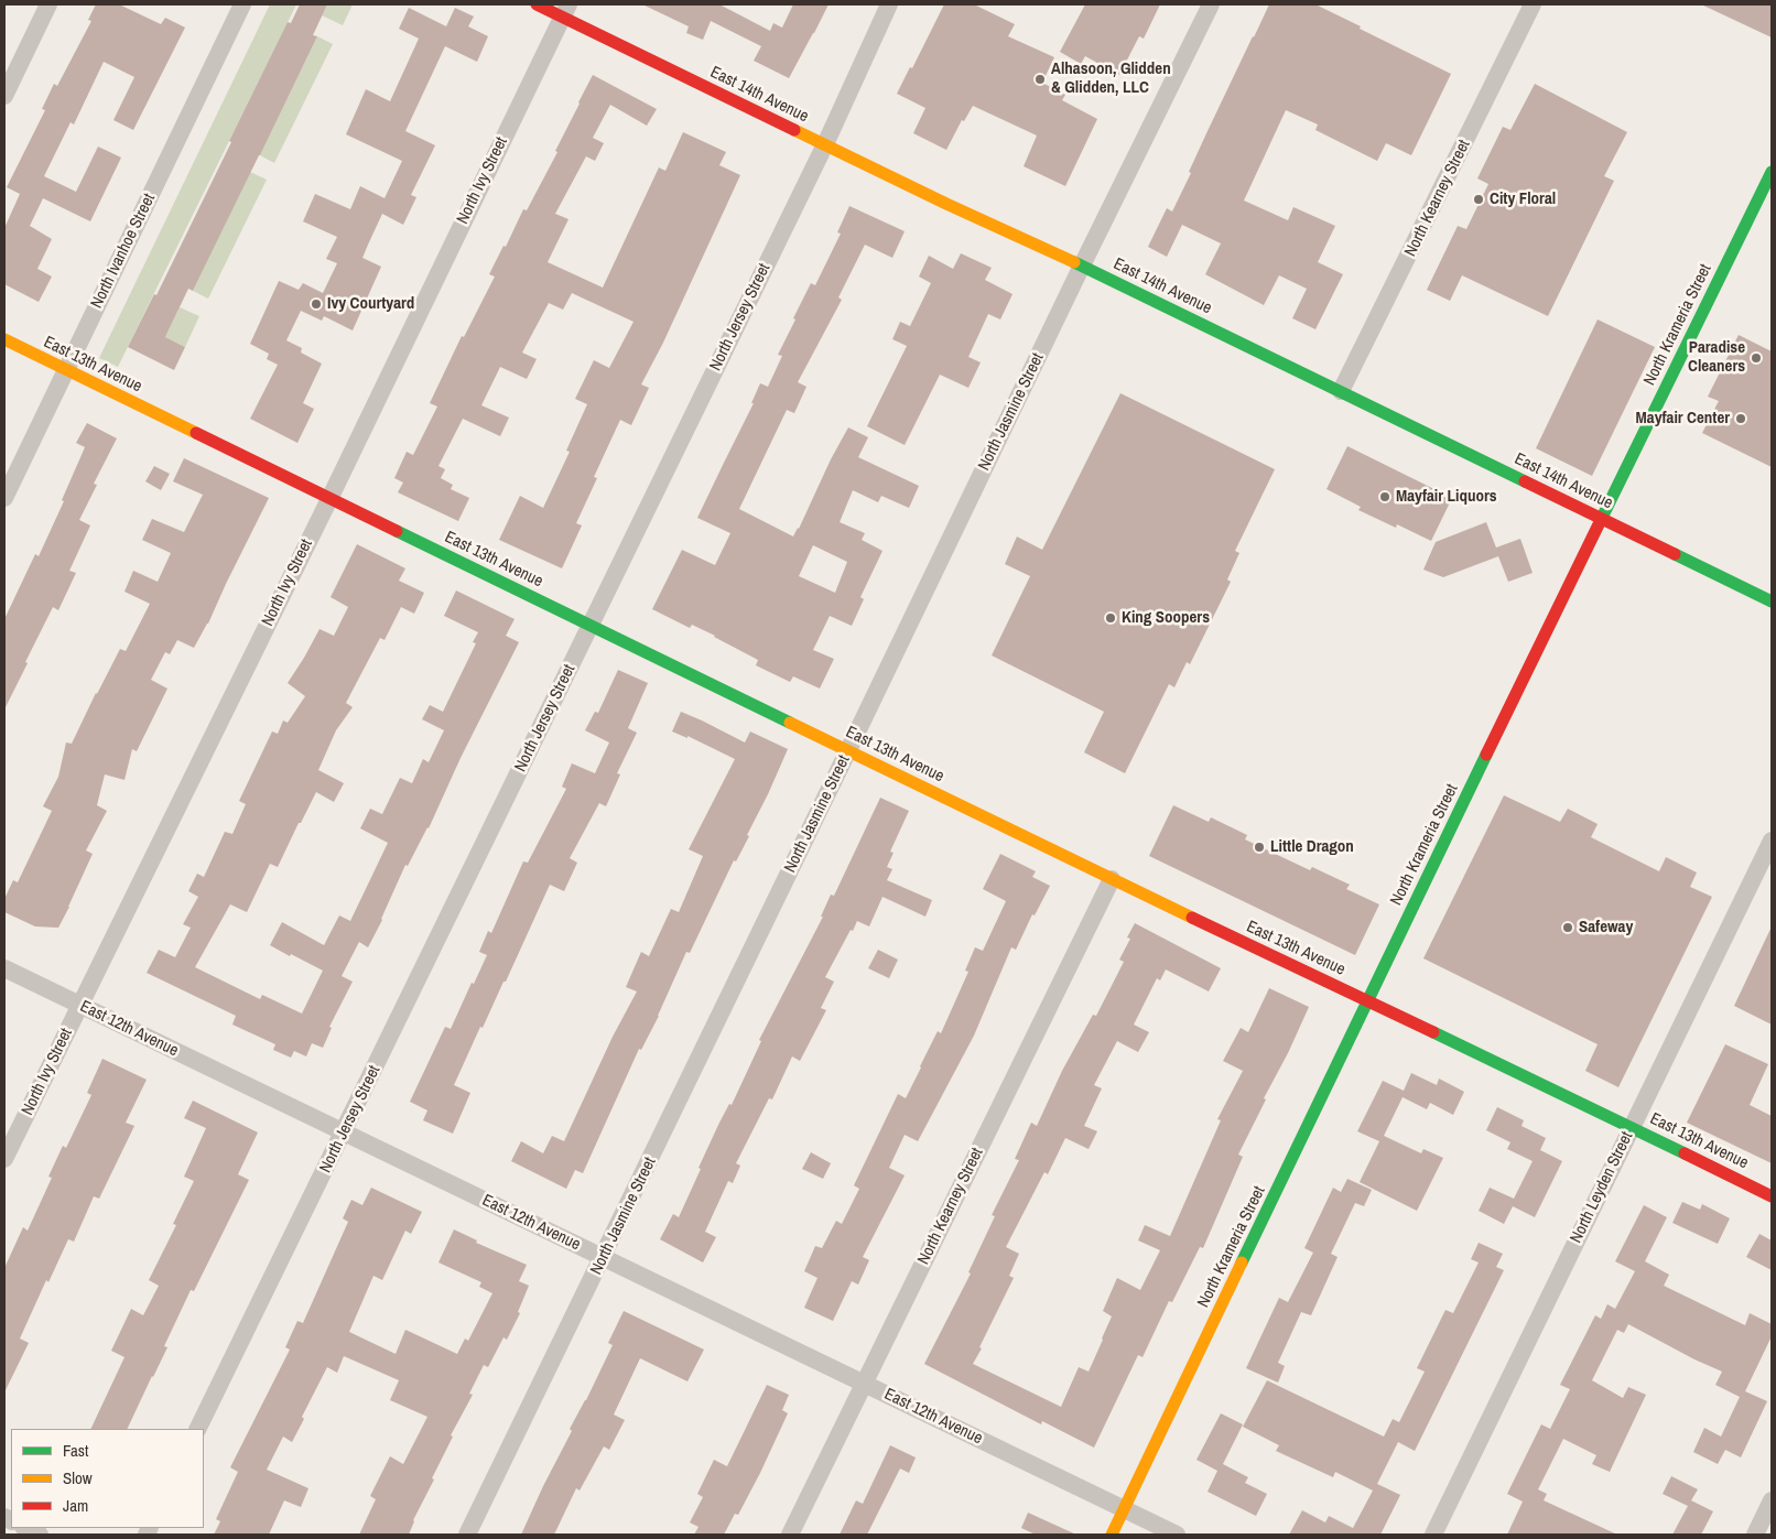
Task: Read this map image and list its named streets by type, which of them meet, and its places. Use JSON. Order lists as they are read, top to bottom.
{
  "streets": {
    "main road": ["East 14th Avenue", "North Krameria Street", "East 13th Avenue"],
    "street": [
      "North Ivy Street",
      "North Kearney Street",
      "North Ivanhoe Street",
      "North Jersey Street",
      "North Jasmine Street",
      "East 12th Avenue",
      "North Leyden Street"
    ]
  },
  "crossings": [
    ["East 14th Avenue", "North Ivy Street"],
    ["East 14th Avenue", "North Kearney Street"],
    ["East 14th Avenue", "North Jersey Street"],
    ["East 14th Avenue", "North Krameria Street"],
    ["East 14th Avenue", "North Jasmine Street"],
    ["North Ivy Street", "East 13th Avenue"],
    ["North Ivy Street", "East 12th Avenue"],
    ["North Kearney Street", "East 13th Avenue"],
    ["North Kearney Street", "East 12th Avenue"],
    ["North Ivanhoe Street", "East 13th Avenue"],
    ["North Jersey Street", "East 13th Avenue"],
    ["North Jersey Street", "East 12th Avenue"],
    ["North Krameria Street", "East 13th Avenue"],
    ["North Krameria Street", "East 12th Avenue"],
    ["East 13th Avenue", "North Jasmine Street"],
    ["East 13th Avenue", "North Leyden Street"],
    ["North Jasmine Street", "East 12th Avenue"]
  ],
  "places": [
    "Alhasoon, Glidden & Glidden, LLC",
    "City Floral",
    "Ivy Courtyard",
    "Paradise Cleaners",
    "Mayfair Center",
    "Mayfair Liquors",
    "King Soopers",
    "Little Dragon",
    "Safeway"
  ],
  "legend": ["Fast", "Slow", "Jam"]
}
